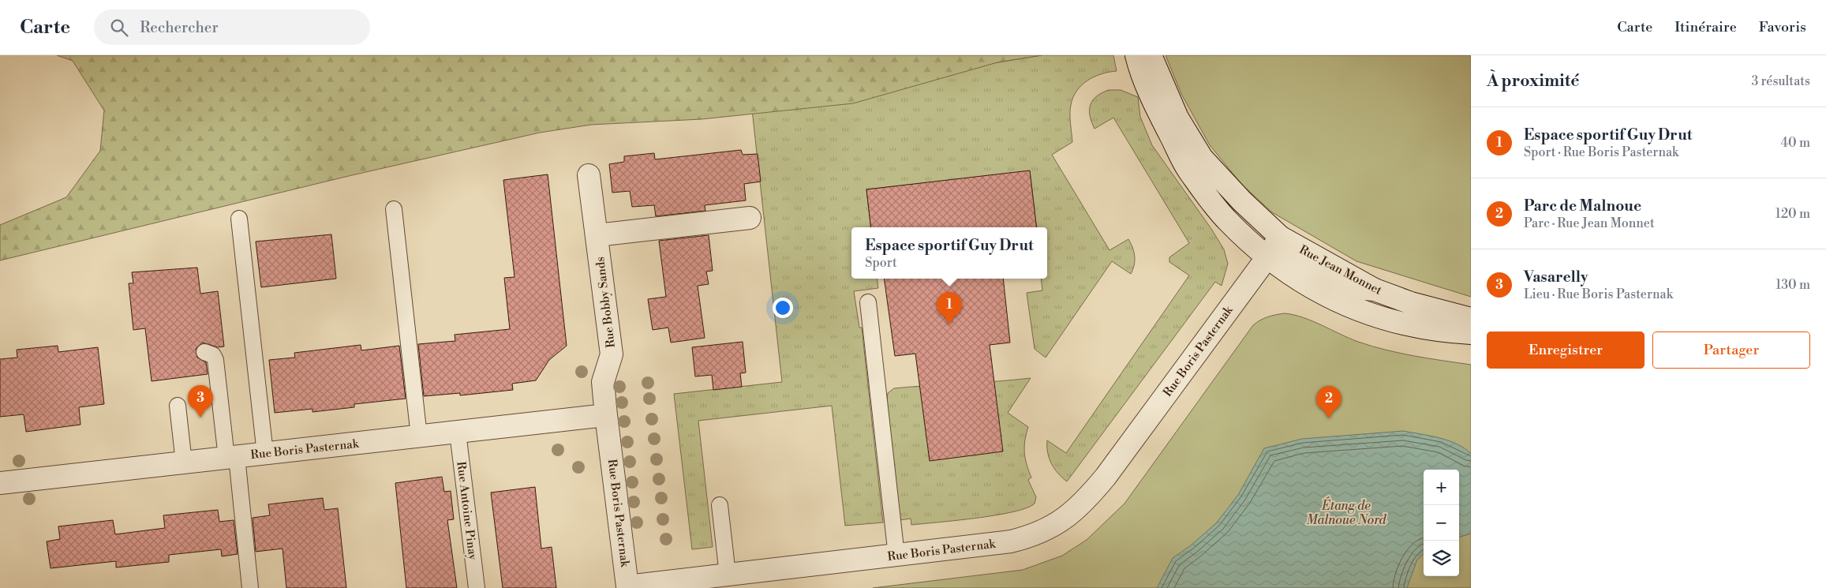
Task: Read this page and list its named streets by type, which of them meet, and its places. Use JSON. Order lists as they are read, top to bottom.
{
  "streets": {
    "street": ["Rue Jean Monnet", "Rue Bobby Sands", "Rue Boris Pasternak"],
    "lane": ["Rue Antoine Pinay"]
  },
  "crossings": [
    ["Rue Jean Monnet", "Rue Boris Pasternak"],
    ["Rue Bobby Sands", "Rue Boris Pasternak"],
    ["Rue Boris Pasternak", "Rue Antoine Pinay"]
  ],
  "water": ["Étang de Malnoue Nord"],
  "page": {
    "header": "Carte",
    "search": "Rechercher",
    "nav": ["Carte", "Itinéraire", "Favoris"],
    "heading": ["À proximité", "3 résultats"],
    "list": [
      {
        "mark": "1",
        "name": "Espace sportif Guy Drut",
        "note": "Sport · Rue Boris Pasternak",
        "value": "40 m"
      },
      {
        "mark": "2",
        "name": "Parc de Malnoue",
        "note": "Parc · Rue Jean Monnet",
        "value": "120 m"
      },
      {
        "mark": "3",
        "name": "Vasarelly",
        "note": "Lieu · Rue Boris Pasternak",
        "value": "130 m"
      }
    ],
    "popup": ["Espace sportif Guy Drut", "Sport"],
    "pins": ["1", "3", "2"],
    "buttons": ["Enregistrer", "Partager"],
    "map_buttons": ["+", "−"]
  }
}
